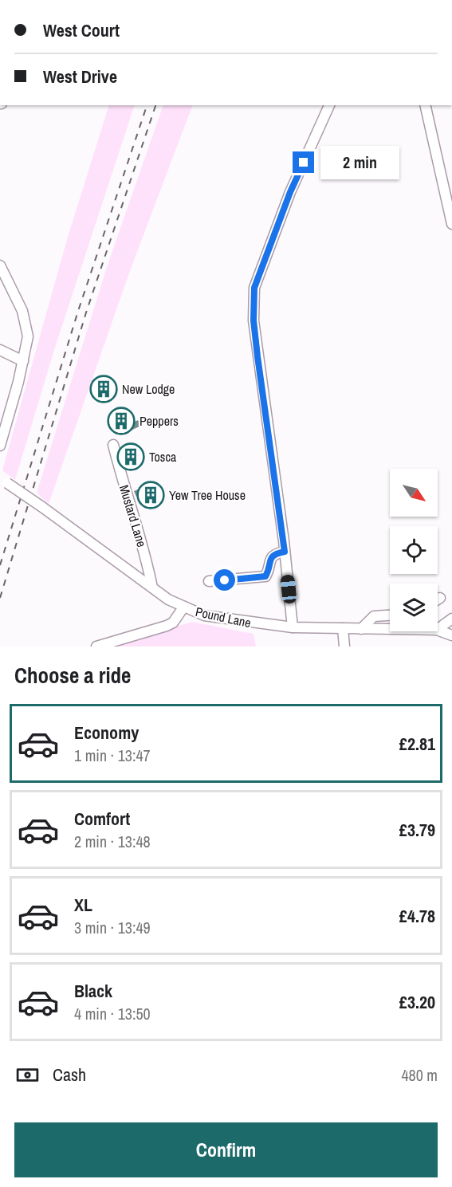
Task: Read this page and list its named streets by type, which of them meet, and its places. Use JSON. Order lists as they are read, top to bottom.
{
  "streets": {
    "street": ["Mustard Lane", "Pound Lane"]
  },
  "crossings": [
    ["Mustard Lane", "Pound Lane"]
  ],
  "places": {
    "building": [
      "New Lodge",
      "Peppers",
      "Tosca",
      "Yew Tree House"
    ]
  },
  "north": "bottom right",
  "page": {
    "banner": ["West Court", "West Drive"],
    "bubble": "2 min",
    "heading": "Choose a ride",
    "list": [
      {
        "name": "Economy",
        "note": "1 min · 13:47",
        "value": "£2.81"
      },
      {
        "name": "Comfort",
        "note": "2 min · 13:48",
        "value": "£3.79"
      },
      {
        "name": "XL",
        "note": "3 min · 13:49",
        "value": "£4.78"
      },
      {
        "name": "Black",
        "note": "4 min · 13:50",
        "value": "£3.20"
      }
    ],
    "pay": ["Cash", "480 m"],
    "buttons": "Confirm"
  }
}
